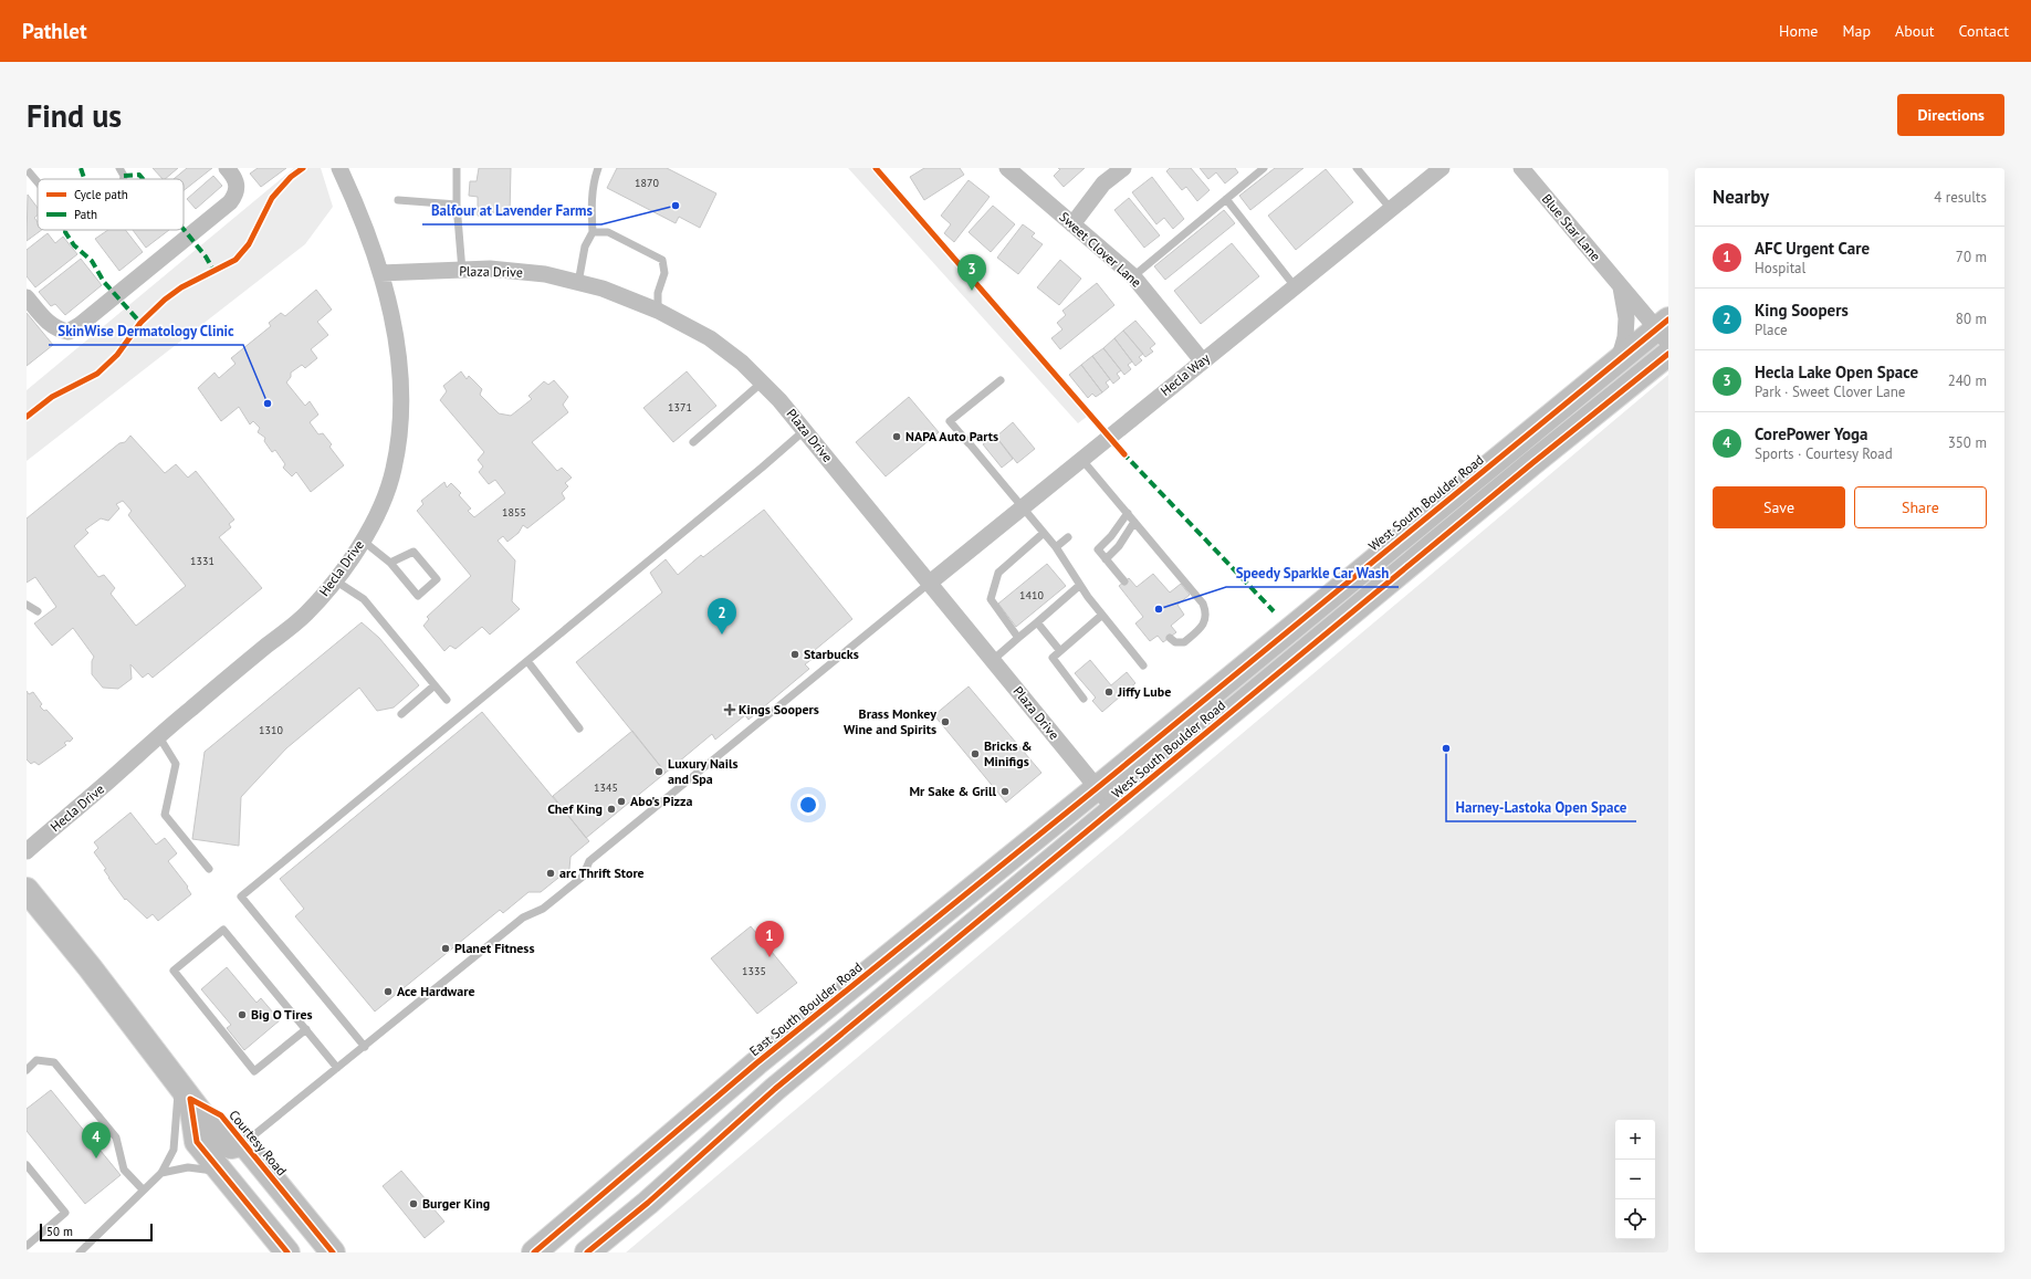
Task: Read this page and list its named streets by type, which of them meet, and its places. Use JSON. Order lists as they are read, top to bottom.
{
  "streets": {
    "main road": ["West South Boulder Road", "East South Boulder Road", "Courtesy Road"],
    "street": [
      "Blue Star Lane",
      "Sweet Clover Lane",
      "Plaza Drive",
      "Hecla Way",
      "Hecla Drive"
    ]
  },
  "crossings": [
    ["Blue Star Lane", "West South Boulder Road"],
    ["Sweet Clover Lane", "Hecla Way"],
    ["Plaza Drive", "Hecla Way"],
    ["Plaza Drive", "West South Boulder Road"],
    ["Plaza Drive", "Hecla Drive"],
    ["Plaza Drive", "East South Boulder Road"],
    ["West South Boulder Road", "East South Boulder Road"]
  ],
  "places": {
    "other": [
      "Balfour at Lavender Farms",
      "SkinWise Dermatology Clinic",
      "NAPA Auto Parts",
      "Speedy Sparkle Car Wash",
      "Starbucks",
      "Jiffy Lube",
      "Brass Monkey Wine and Spirits",
      "Harney-Lastoka Open Space",
      "Bricks & Minifigs",
      "Luxury Nails and Spa",
      "Mr Sake & Grill",
      "Abo's Pizza",
      "Chef King",
      "arc Thrift Store",
      "Planet Fitness",
      "Ace Hardware",
      "Big O Tires",
      "Burger King"
    ],
    "health": ["Kings Soopers"]
  },
  "house_numbers": [
    "1870",
    "1371",
    "1855",
    "1331",
    "1410",
    "1310",
    "1345",
    "1335"
  ],
  "legend": ["Cycle path", "Path"],
  "scale_bar": "50 m",
  "page": {
    "header": "Pathlet",
    "nav": [
      "Home",
      "Map",
      "About",
      "Contact"
    ],
    "buttons": [
      "Directions",
      ["Save", "Share"]
    ],
    "title": "Find us",
    "heading": ["Nearby", "4 results"],
    "list": [
      {
        "mark": "1",
        "name": "AFC Urgent Care",
        "note": "Hospital",
        "value": "70 m"
      },
      {
        "mark": "2",
        "name": "King Soopers",
        "note": "Place",
        "value": "80 m"
      },
      {
        "mark": "3",
        "name": "Hecla Lake Open Space",
        "note": "Park · Sweet Clover Lane",
        "value": "240 m"
      },
      {
        "mark": "4",
        "name": "CorePower Yoga",
        "note": "Sports · Courtesy Road",
        "value": "350 m"
      }
    ],
    "pins": [
      "3",
      "2",
      "1",
      "4"
    ],
    "map_buttons": ["+", "−"],
    "scale": "50 m"
  }
}
